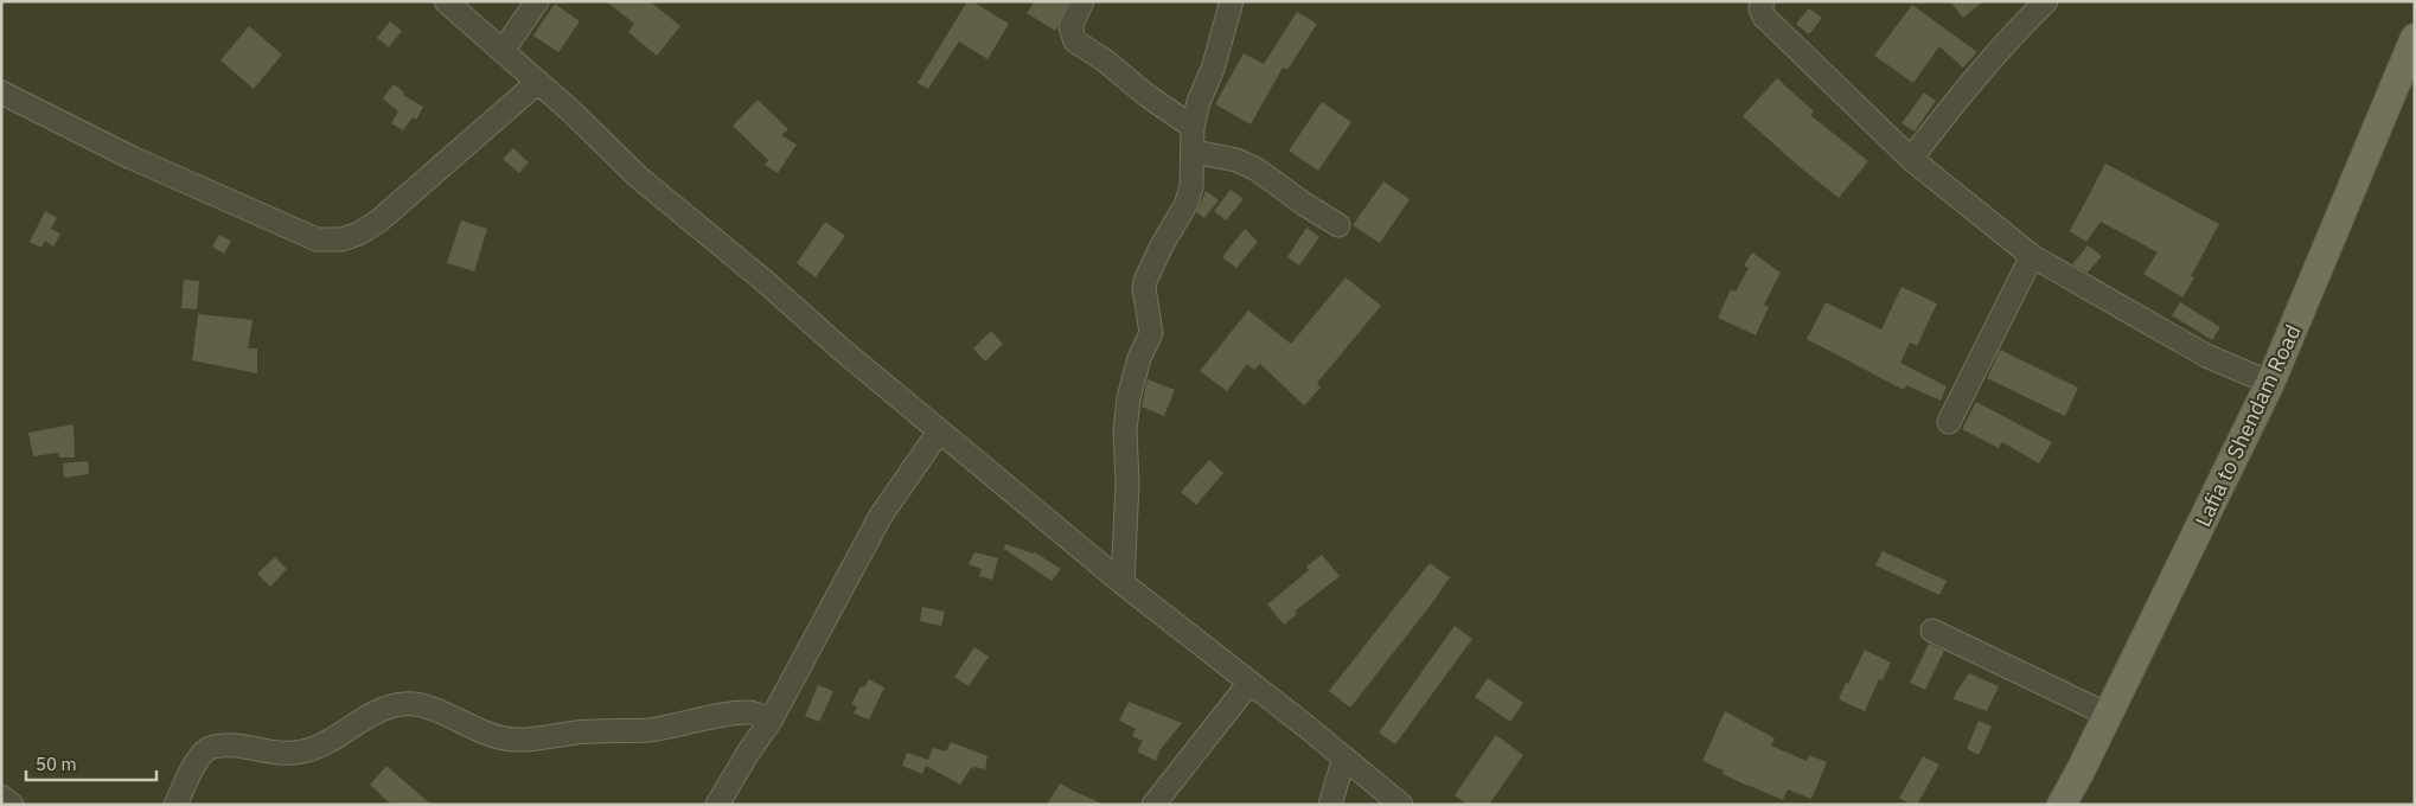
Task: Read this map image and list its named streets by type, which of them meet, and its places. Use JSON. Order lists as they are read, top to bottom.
{
  "streets": {
    "main road": ["Lafia to Shendam Road"]
  },
  "scale_bar": "50 m"
}
